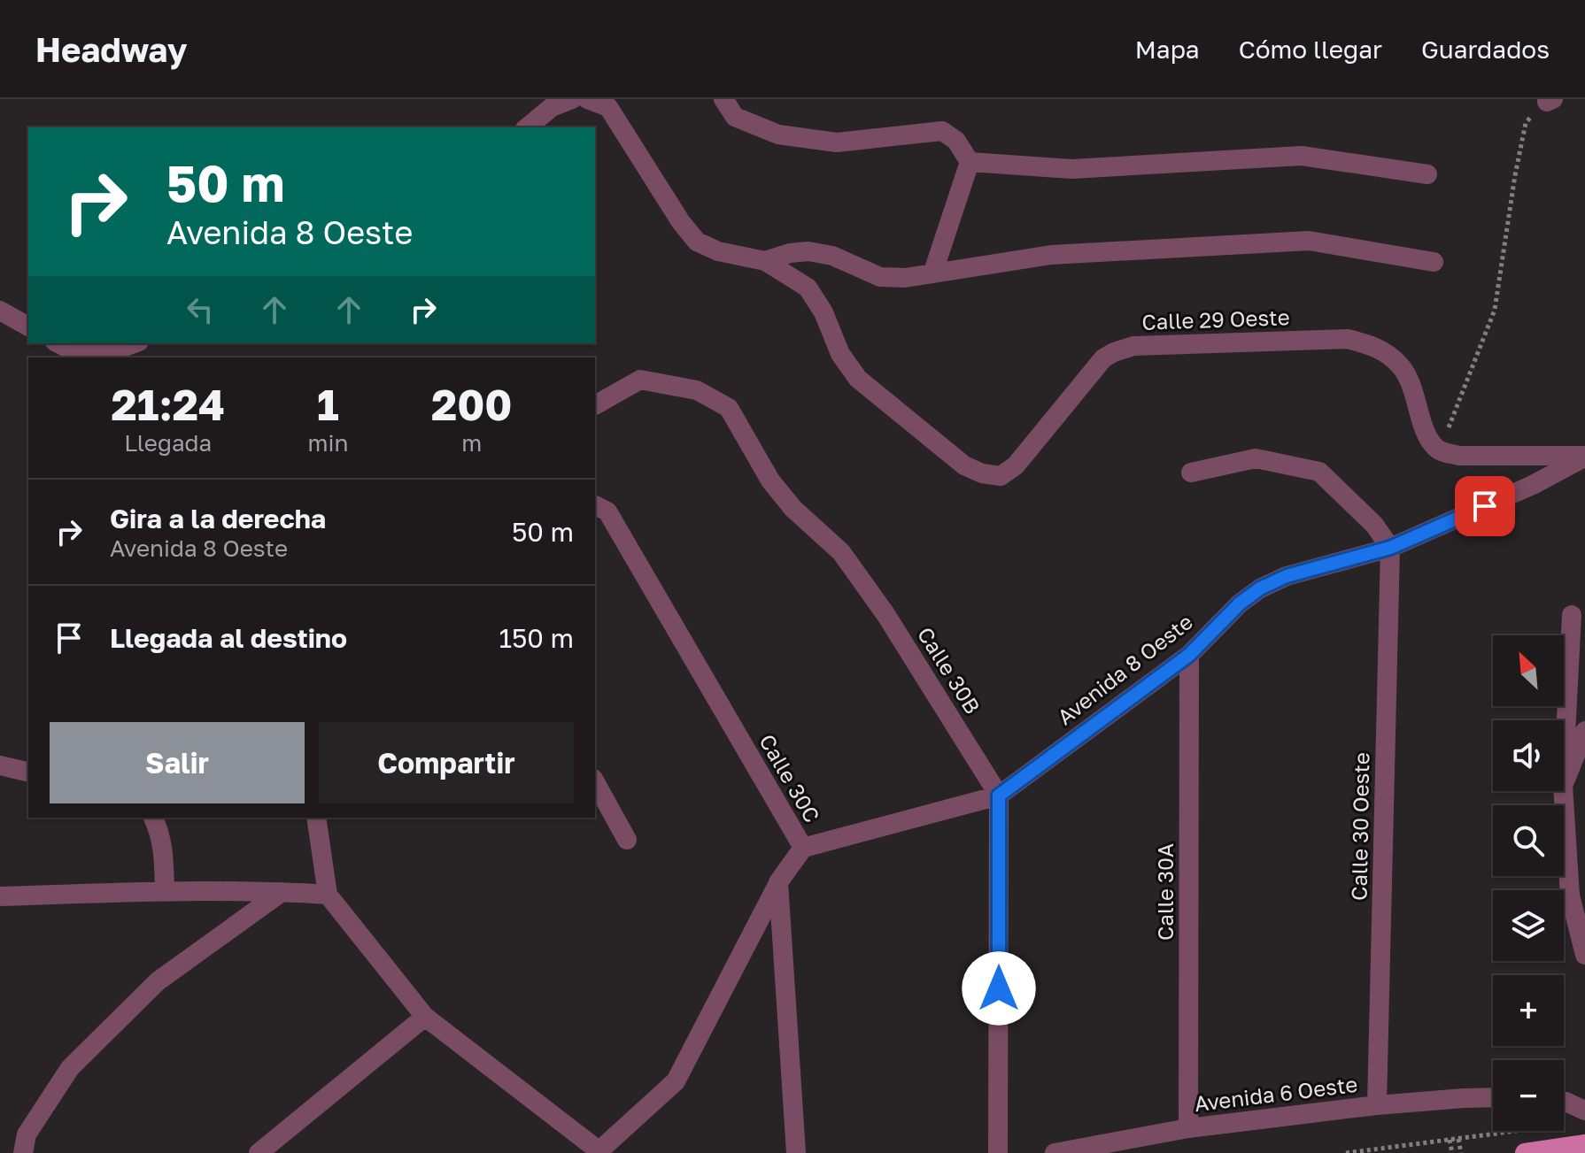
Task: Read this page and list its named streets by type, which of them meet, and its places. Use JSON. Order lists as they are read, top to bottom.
{
  "streets": {
    "street": [
      "Calle 29 Oeste",
      "Avenida 8 Oeste",
      "Calle 30B",
      "Calle 30C",
      "Calle 30 Oeste",
      "Calle 30A",
      "Avenida 6 Oeste"
    ]
  },
  "crossings": [
    ["Avenida 8 Oeste", "Calle 30B"],
    ["Avenida 8 Oeste", "Calle 30C"],
    ["Avenida 8 Oeste", "Calle 30 Oeste"],
    ["Avenida 8 Oeste", "Calle 30A"],
    ["Calle 30 Oeste", "Avenida 6 Oeste"],
    ["Calle 30A", "Avenida 6 Oeste"]
  ],
  "north": "top left",
  "page": {
    "header": "Headway",
    "nav": ["Mapa", "Cómo llegar", "Guardados"],
    "turn": ["50 m", "Avenida 8 Oeste"],
    "eta": [
      "21:24",
      "Llegada",
      "1",
      "min",
      "200",
      "m"
    ],
    "list": [
      {
        "name": "Gira a la derecha",
        "note": "Avenida 8 Oeste",
        "value": "50 m"
      },
      {
        "name": "Llegada al destino",
        "value": "150 m"
      }
    ],
    "map_buttons": ["+", "−"],
    "buttons": ["Salir", "Compartir"]
  }
}
